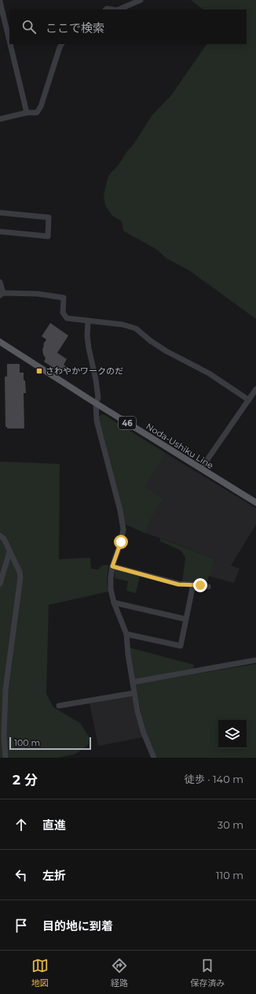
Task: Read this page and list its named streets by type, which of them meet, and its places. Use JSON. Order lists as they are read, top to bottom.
{
  "streets": {
    "main road": ["46", "Noda-Ushiku Line"]
  },
  "places": {
    "transit": ["さわやかワークのだ"]
  },
  "scale_bar": "100 m",
  "page": {
    "search": "ここで検索",
    "scale": "100 m",
    "heading": ["2 分", "徒歩 · 140 m"],
    "list": [
      ["直進", "30 m"],
      ["左折", "110 m"],
      "目的地に到着"
    ],
    "nav": ["地図", "経路", "保存済み"]
  }
}
